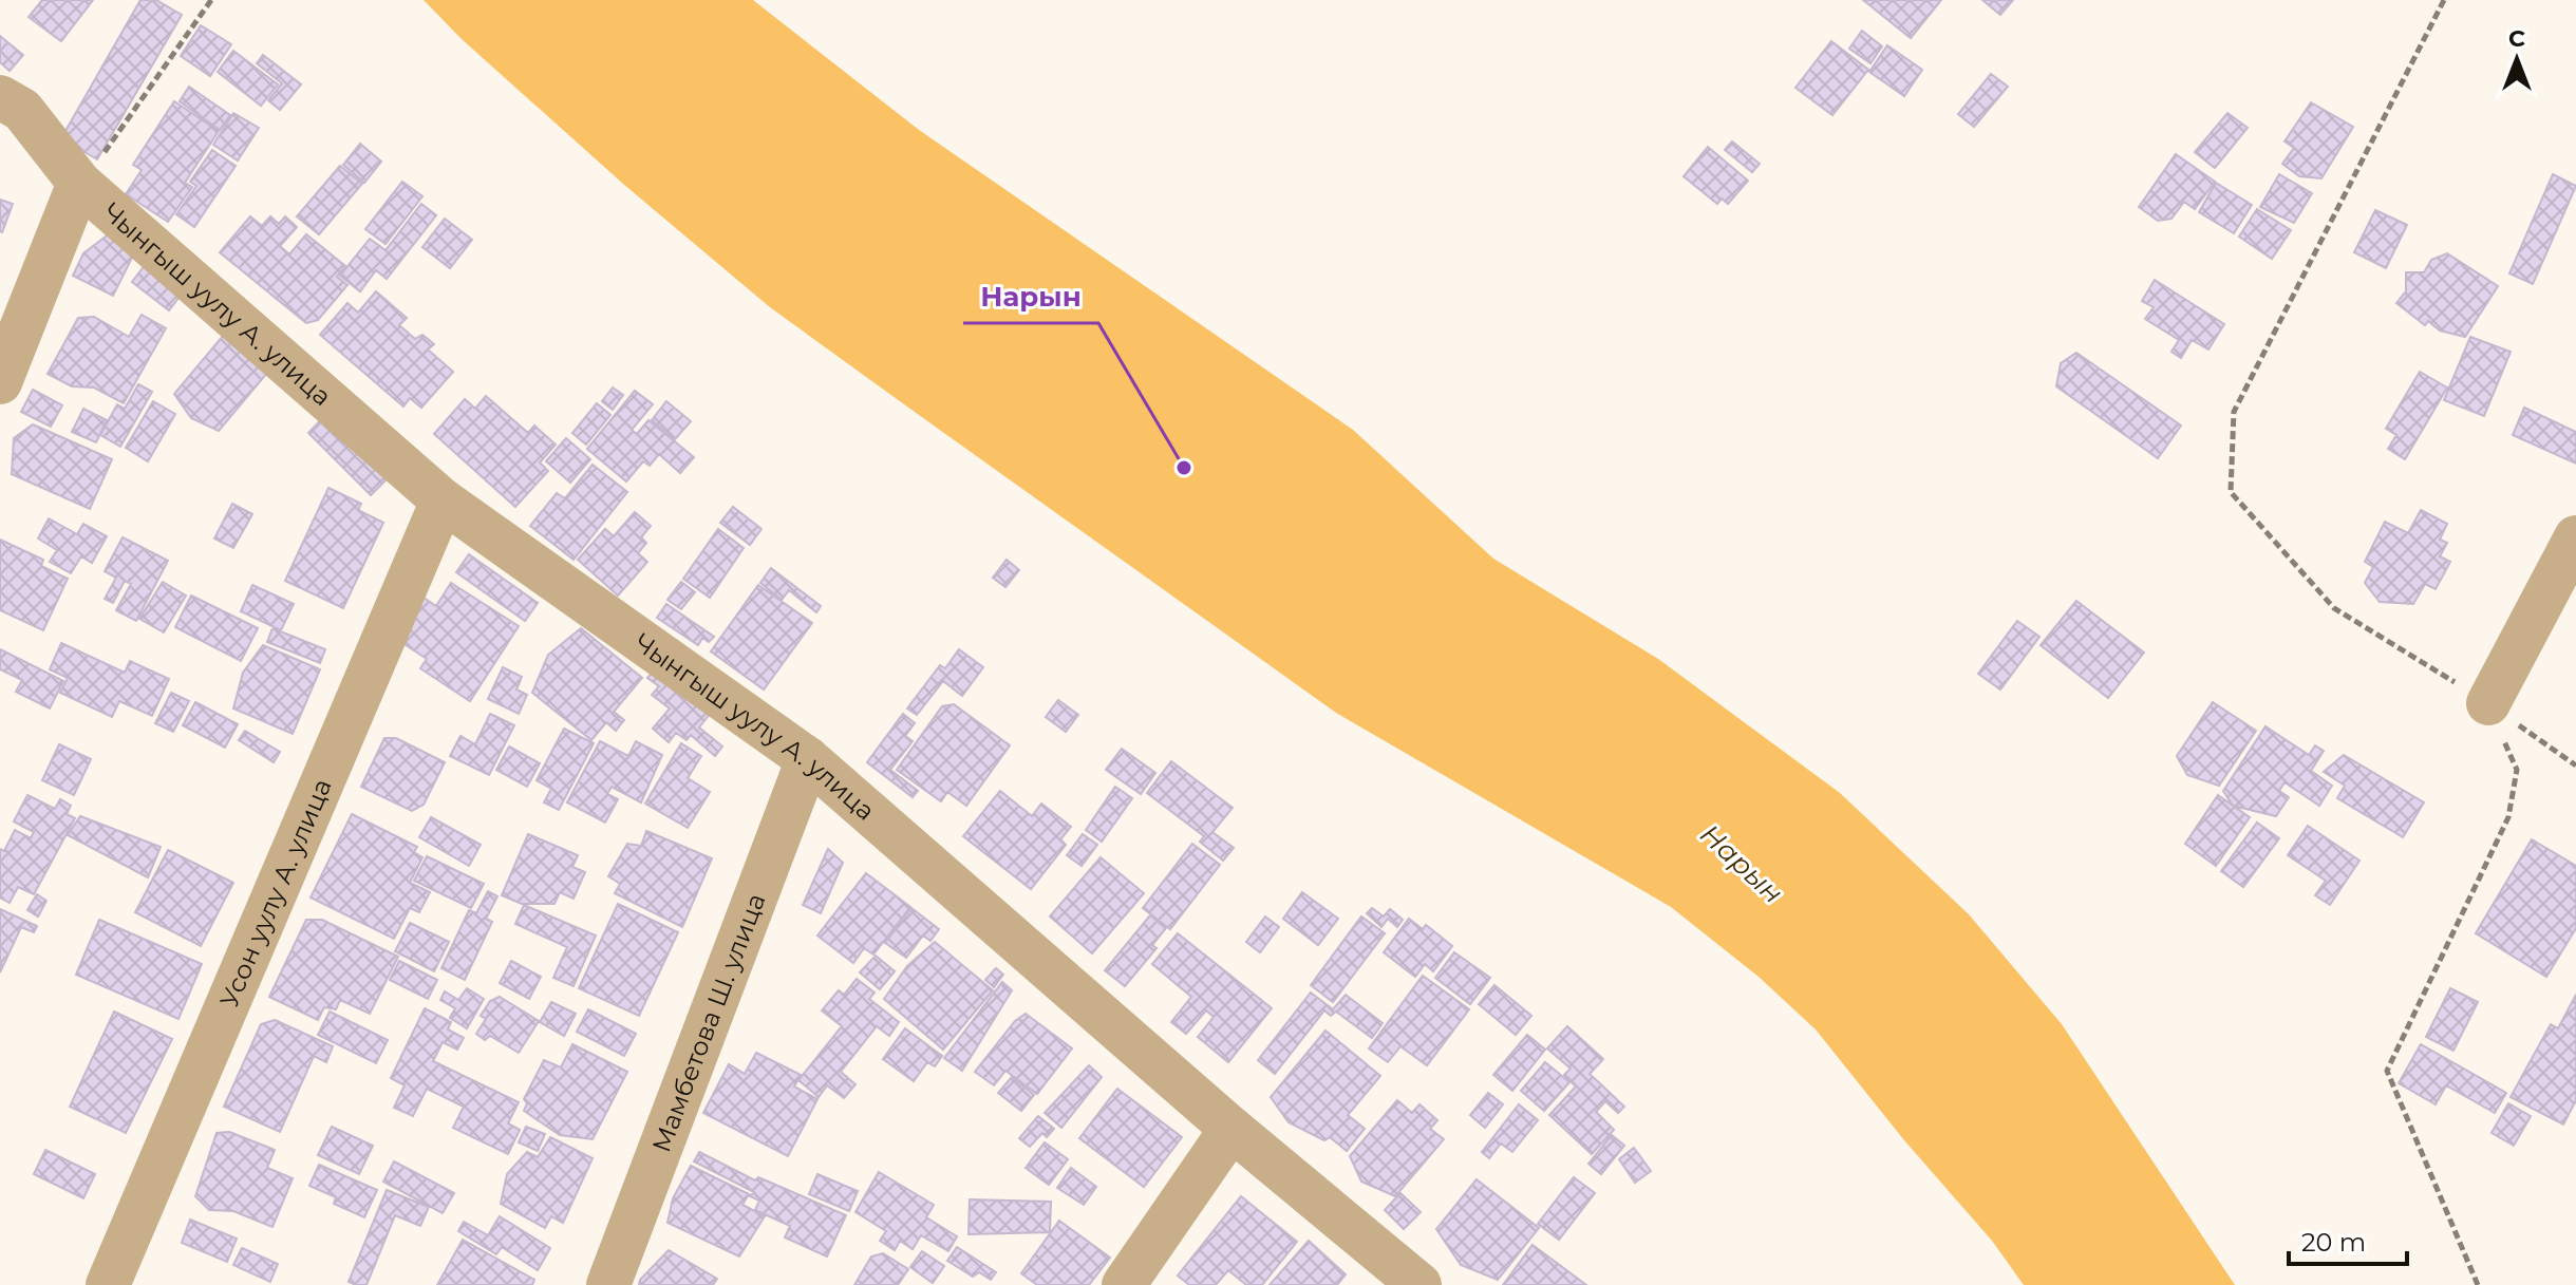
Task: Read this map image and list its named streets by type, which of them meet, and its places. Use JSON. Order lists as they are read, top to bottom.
{
  "streets": {
    "street": ["Чынгыш уулу А. улица", "Усон уулу А. улица", "Мамбетова Ш. улица"]
  },
  "crossings": [
    ["Чынгыш уулу А. улица", "Усон уулу А. улица"],
    ["Чынгыш уулу А. улица", "Мамбетова Ш. улица"]
  ],
  "water": ["Нарын"],
  "places": ["Нарын"],
  "scale_bar": "20 m",
  "north": "top"
}
